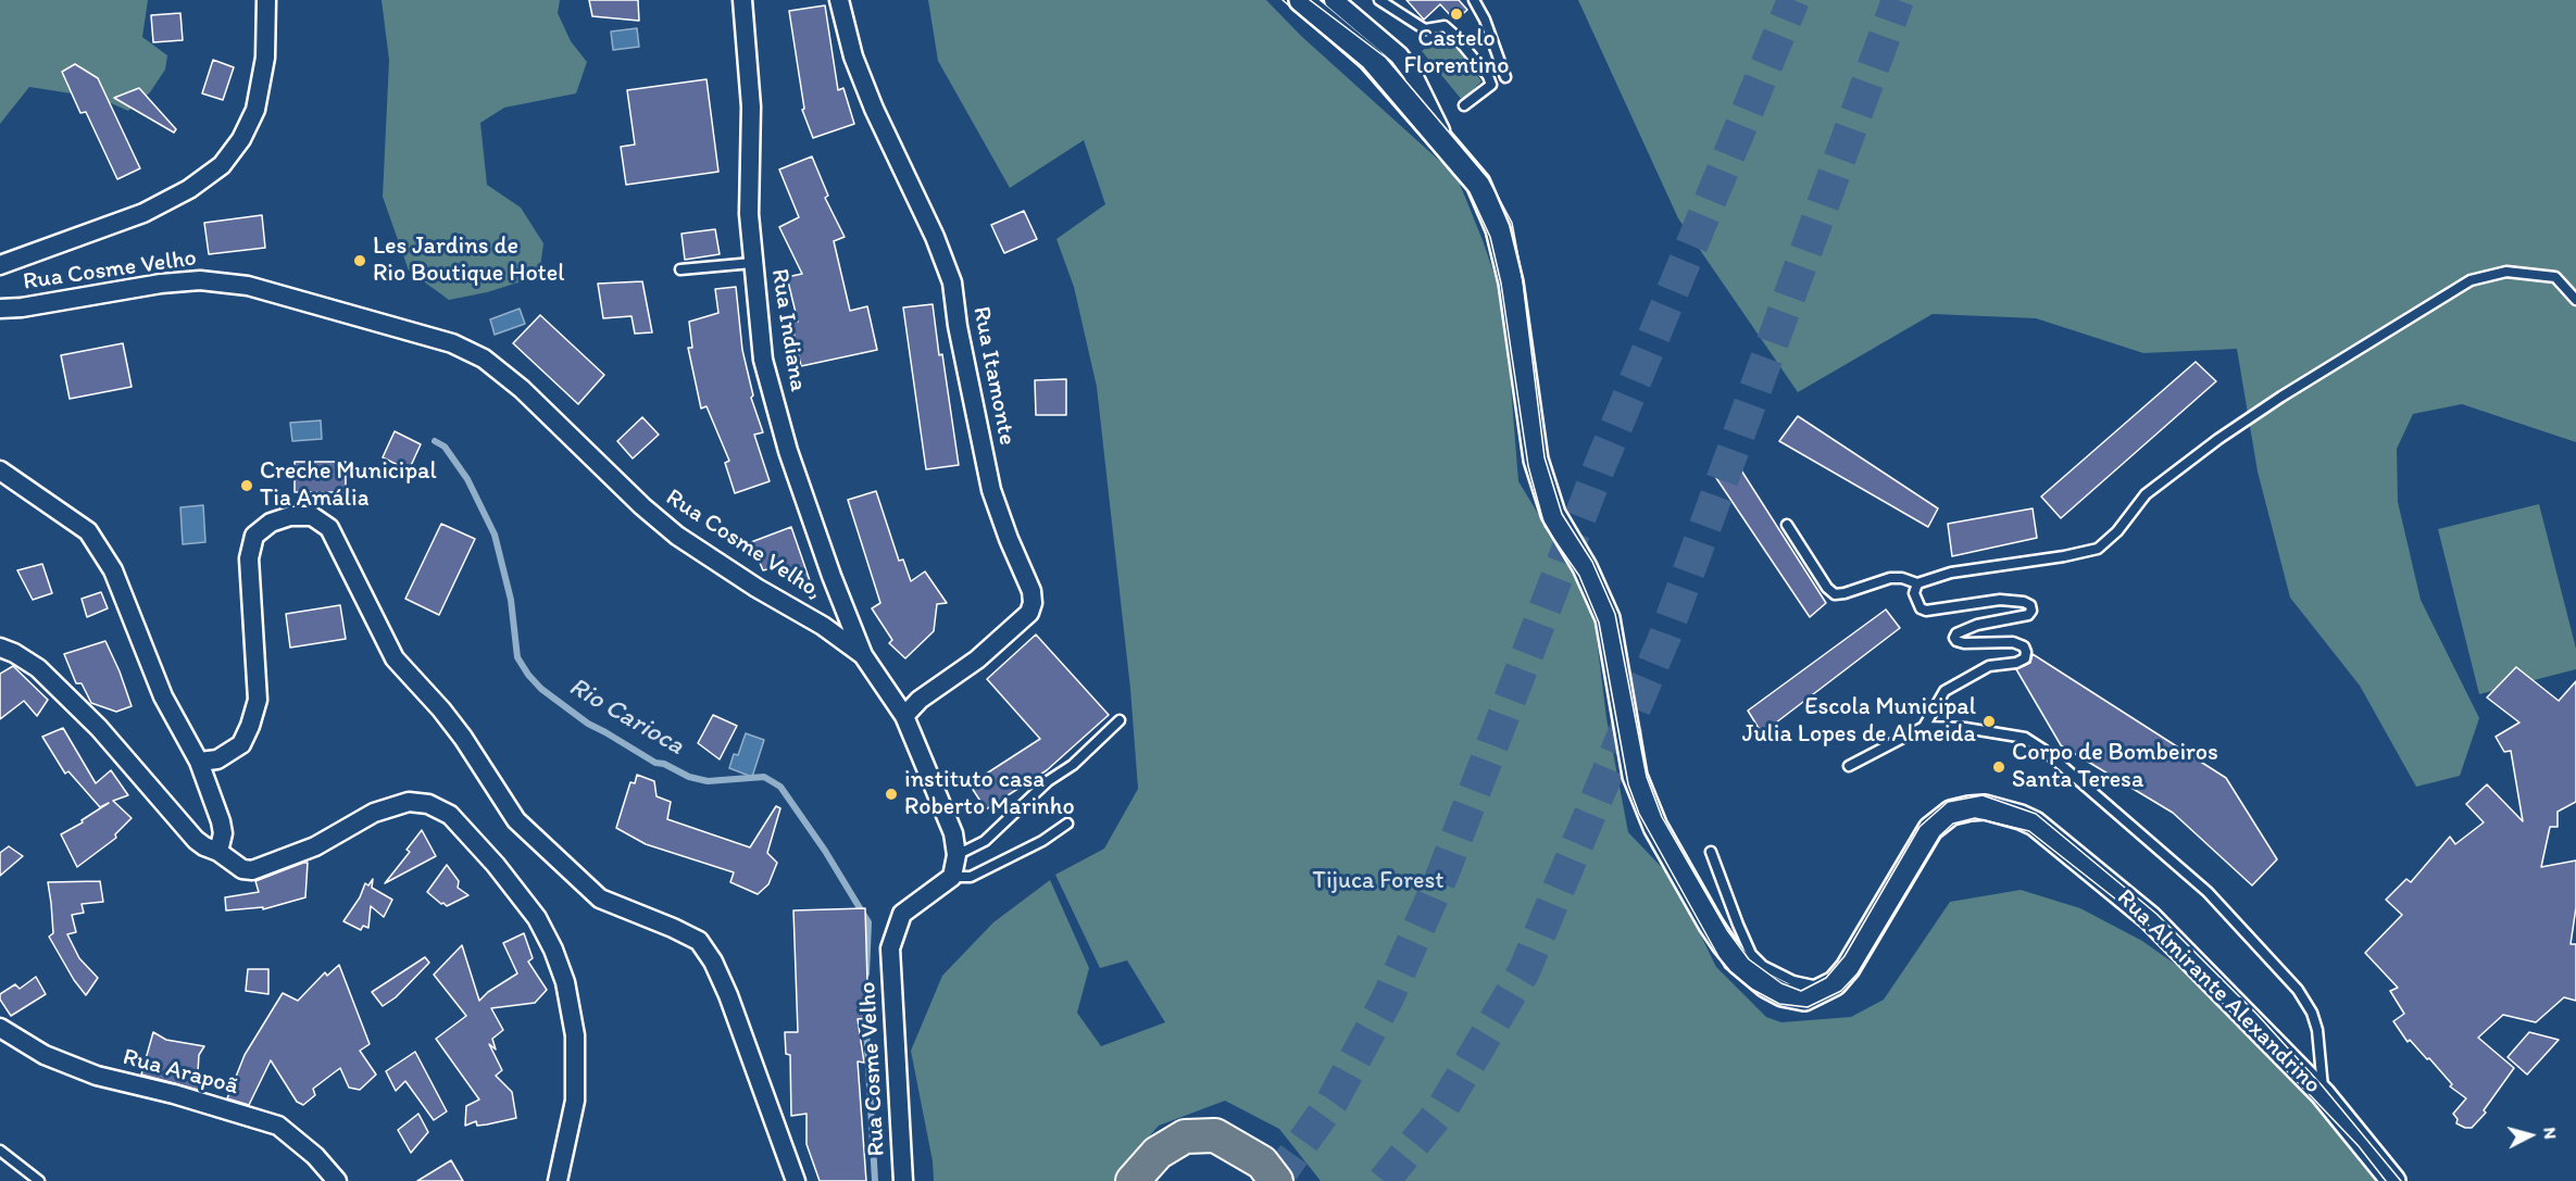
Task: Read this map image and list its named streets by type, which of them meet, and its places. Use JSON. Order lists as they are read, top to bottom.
{
  "streets": {
    "street": [
      "Rua Cosme Velho",
      "Rua Indiana",
      "Rua Itamonte",
      "Rua Almirante Alexandrino",
      "Rua Arapoã"
    ]
  },
  "crossings": [
    ["Rua Cosme Velho", "Rua Indiana"],
    ["Rua Cosme Velho", "Rua Itamonte"]
  ],
  "water": ["Rio Carioca"],
  "parks": ["Tijuca Forest"],
  "places": [
    "Castelo Florentino",
    "Les Jardins de Rio Boutique Hotel",
    "Creche Municipal Tia Amália",
    "Escola Municipal Julia Lopes de Almeida",
    "Corpo de Bombeiros Santa Teresa",
    "instituto casa Roberto Marinho"
  ],
  "north": "right"
}
